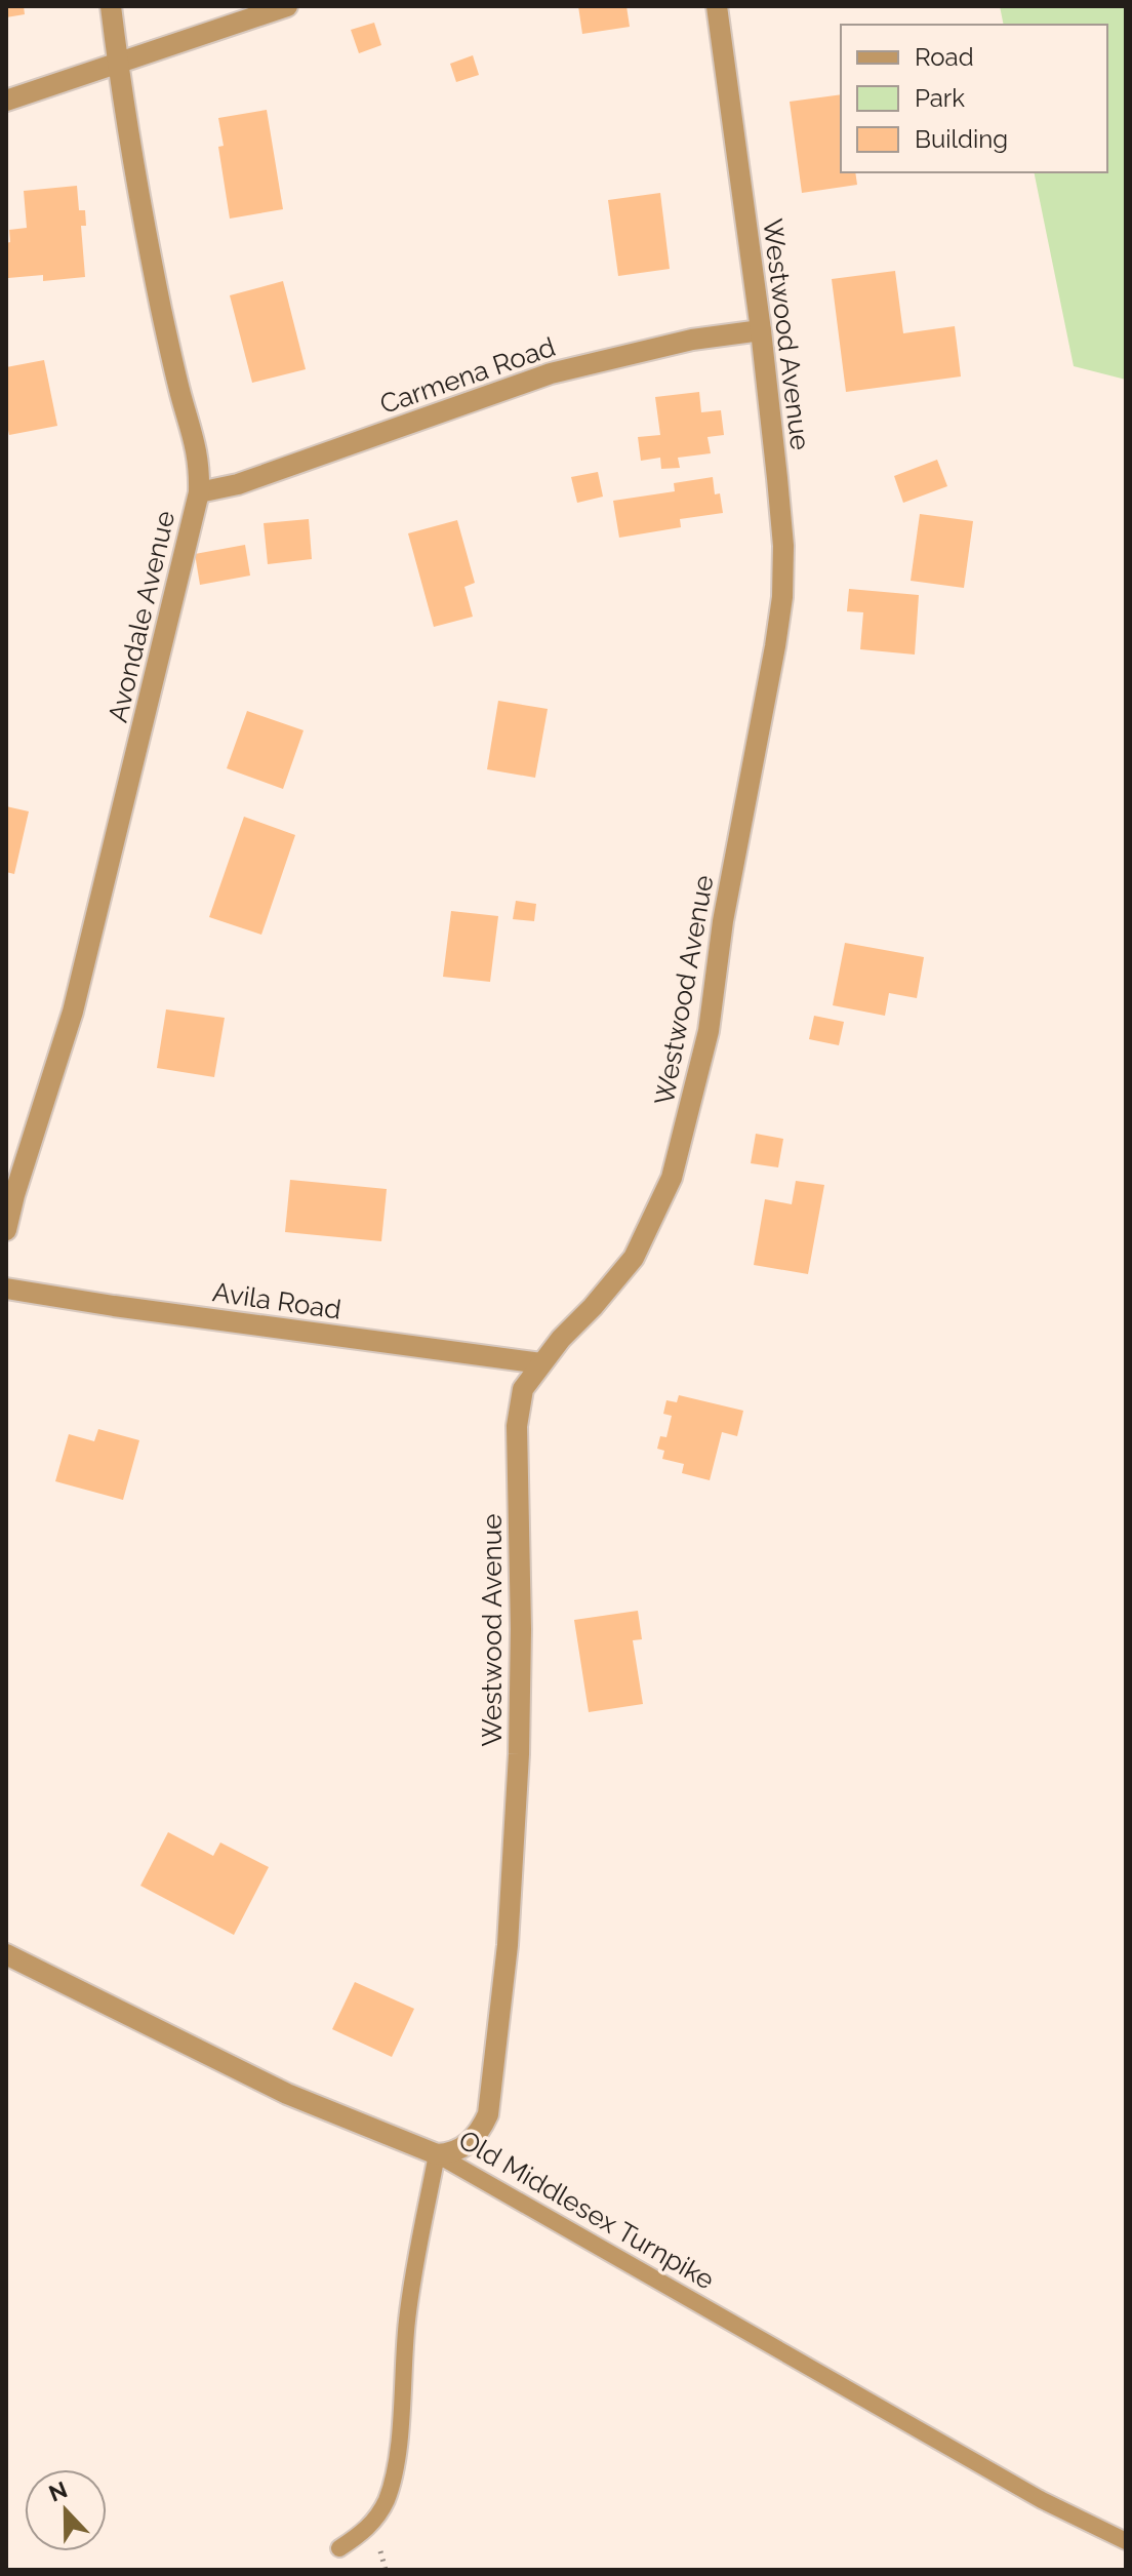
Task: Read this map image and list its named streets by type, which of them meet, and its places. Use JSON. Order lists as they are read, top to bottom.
{
  "streets": {
    "street": [
      "Westwood Avenue",
      "Carmena Road",
      "Avondale Avenue",
      "Avila Road",
      "Old Middlesex Turnpike"
    ]
  },
  "crossings": [
    ["Westwood Avenue", "Carmena Road"],
    ["Westwood Avenue", "Avila Road"],
    ["Westwood Avenue", "Old Middlesex Turnpike"],
    ["Carmena Road", "Avondale Avenue"]
  ],
  "legend": ["Road", "Park", "Building"],
  "north": "top"
}
